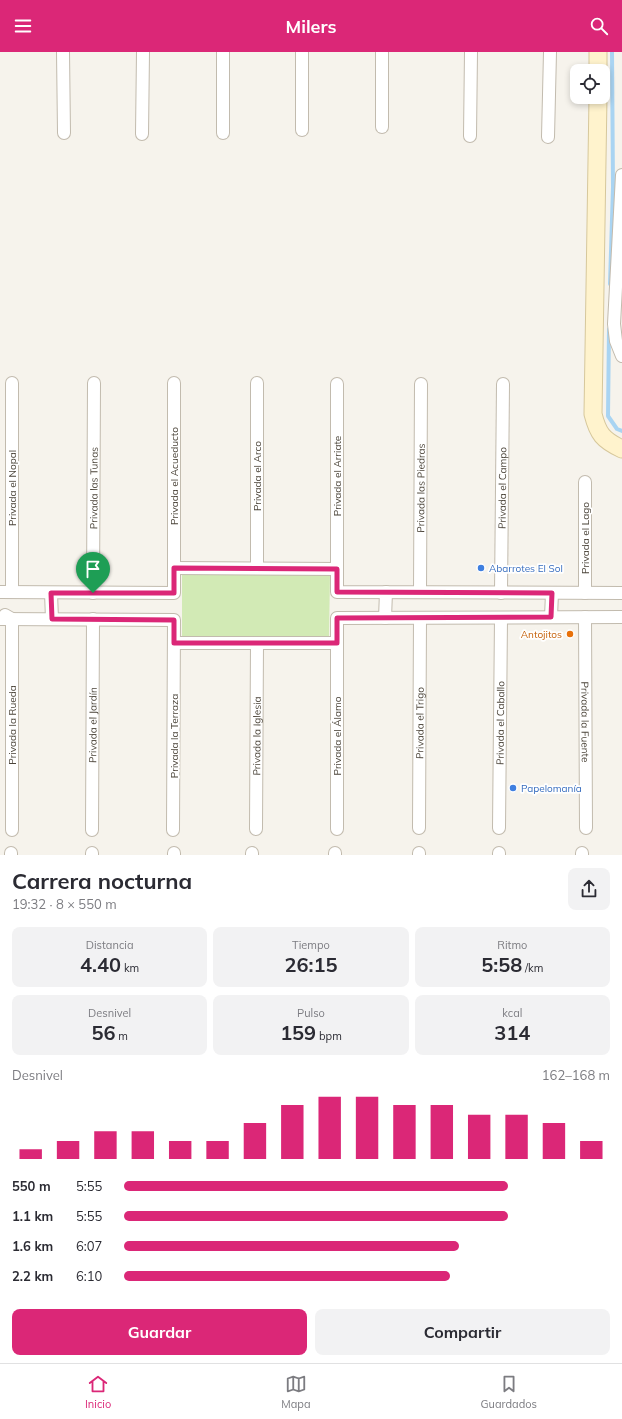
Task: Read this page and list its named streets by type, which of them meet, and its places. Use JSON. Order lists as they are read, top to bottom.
{
  "streets": {
    "street": [
      "Privada el Acueducto",
      "Privada el Arco",
      "Privada el Arriate",
      "Privada el Nopal",
      "Privada las Tunas",
      "Privada las Piedras",
      "Privada el Campo",
      "Privada el Lago",
      "Privada la Fuente",
      "Privada el Trigo",
      "Privada el Caballo",
      "Privada la Rueda",
      "Privada el Jardín",
      "Privada la Terraza",
      "Privada la Iglesia",
      "Privada el Álamo"
    ]
  },
  "crossings": [
    ["Privada el Acueducto", "Privada las Tunas"],
    ["Privada el Jardín", "Privada la Terraza"]
  ],
  "places": ["Abarrotes El Sol", "Antojitos", "Papelomanía"],
  "page": {
    "header": "Milers",
    "heading": ["Carrera nocturna", "19:32 · 8 × 550 m"],
    "stats": [
      ["Distancia", "4.40 km"],
      ["Tiempo", "26:15"],
      ["Ritmo", "5:58 /km"],
      ["Desnivel", "56 m"],
      ["Pulso", "159 bpm"],
      ["kcal", "314"]
    ],
    "chart": ["Desnivel", "162–168 m"],
    "list": [
      {
        "name": "550 m",
        "note": "5:55"
      },
      {
        "name": "1.1 km",
        "note": "5:55"
      },
      {
        "name": "1.6 km",
        "note": "6:07"
      },
      {
        "name": "2.2 km",
        "note": "6:10"
      }
    ],
    "buttons": ["Guardar", "Compartir"],
    "tabs": ["Inicio", "Mapa", "Guardados"]
  }
}
